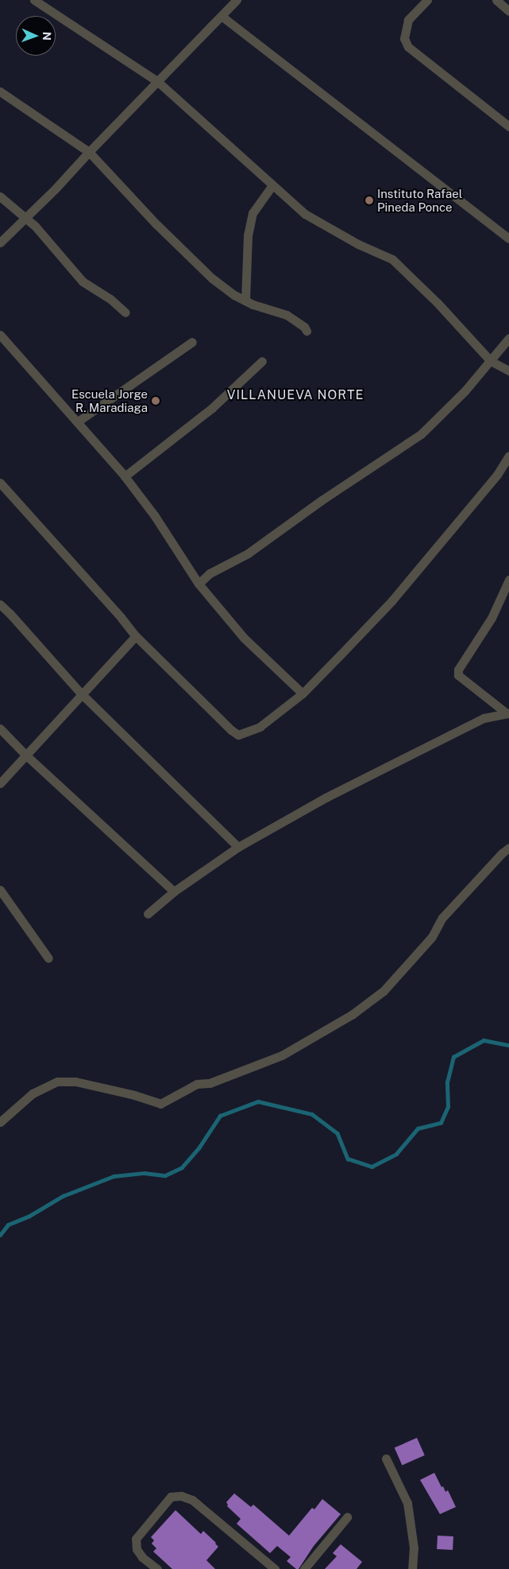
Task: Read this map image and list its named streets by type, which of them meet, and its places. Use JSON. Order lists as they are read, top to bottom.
{
  "districts": ["VILLANUEVA NORTE"],
  "places": ["Instituto Rafael Pineda Ponce", "Escuela Jorge R. Maradiaga"],
  "north": "right"
}
